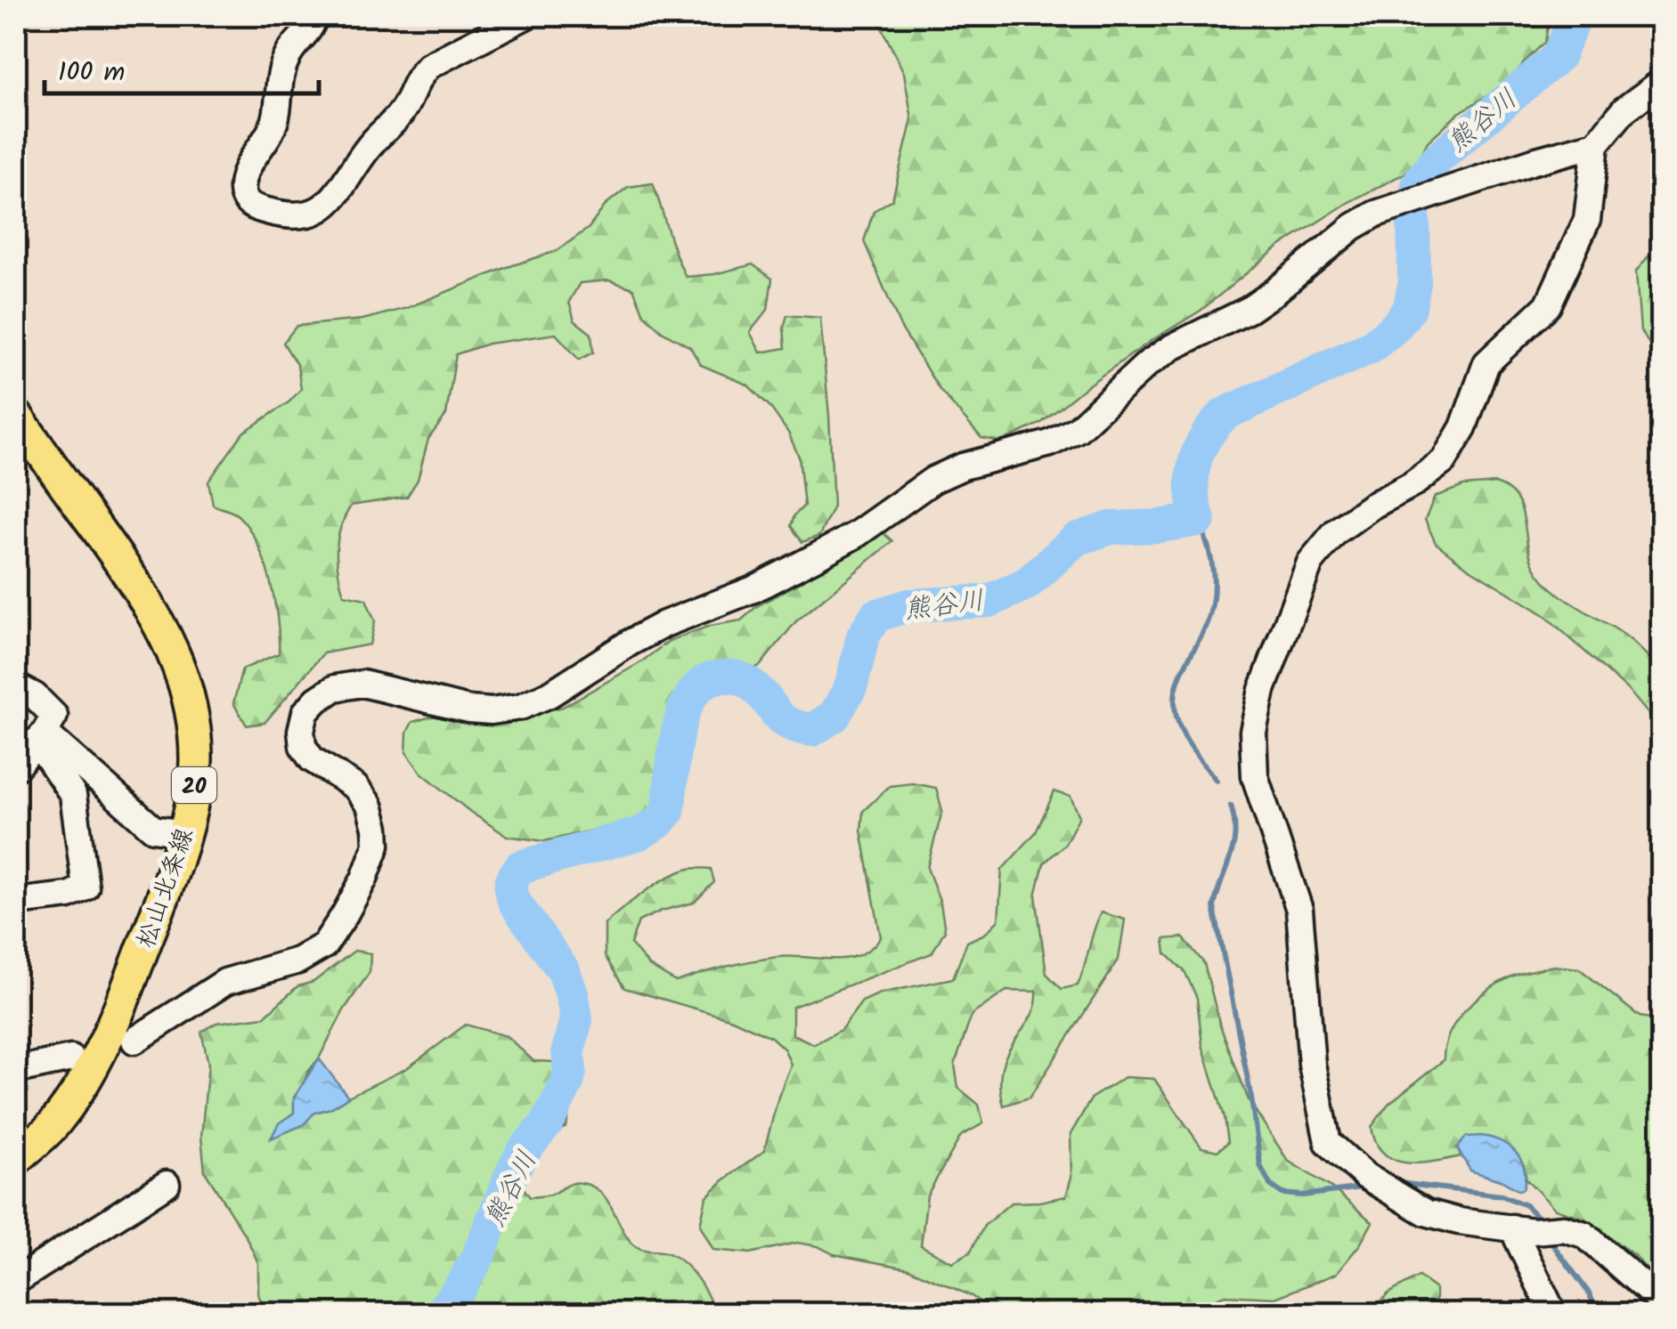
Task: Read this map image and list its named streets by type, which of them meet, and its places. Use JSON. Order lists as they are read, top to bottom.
{
  "streets": {
    "main road": ["20", "松山北条線"]
  },
  "water": ["熊谷川"],
  "scale_bar": "100 m"
}
